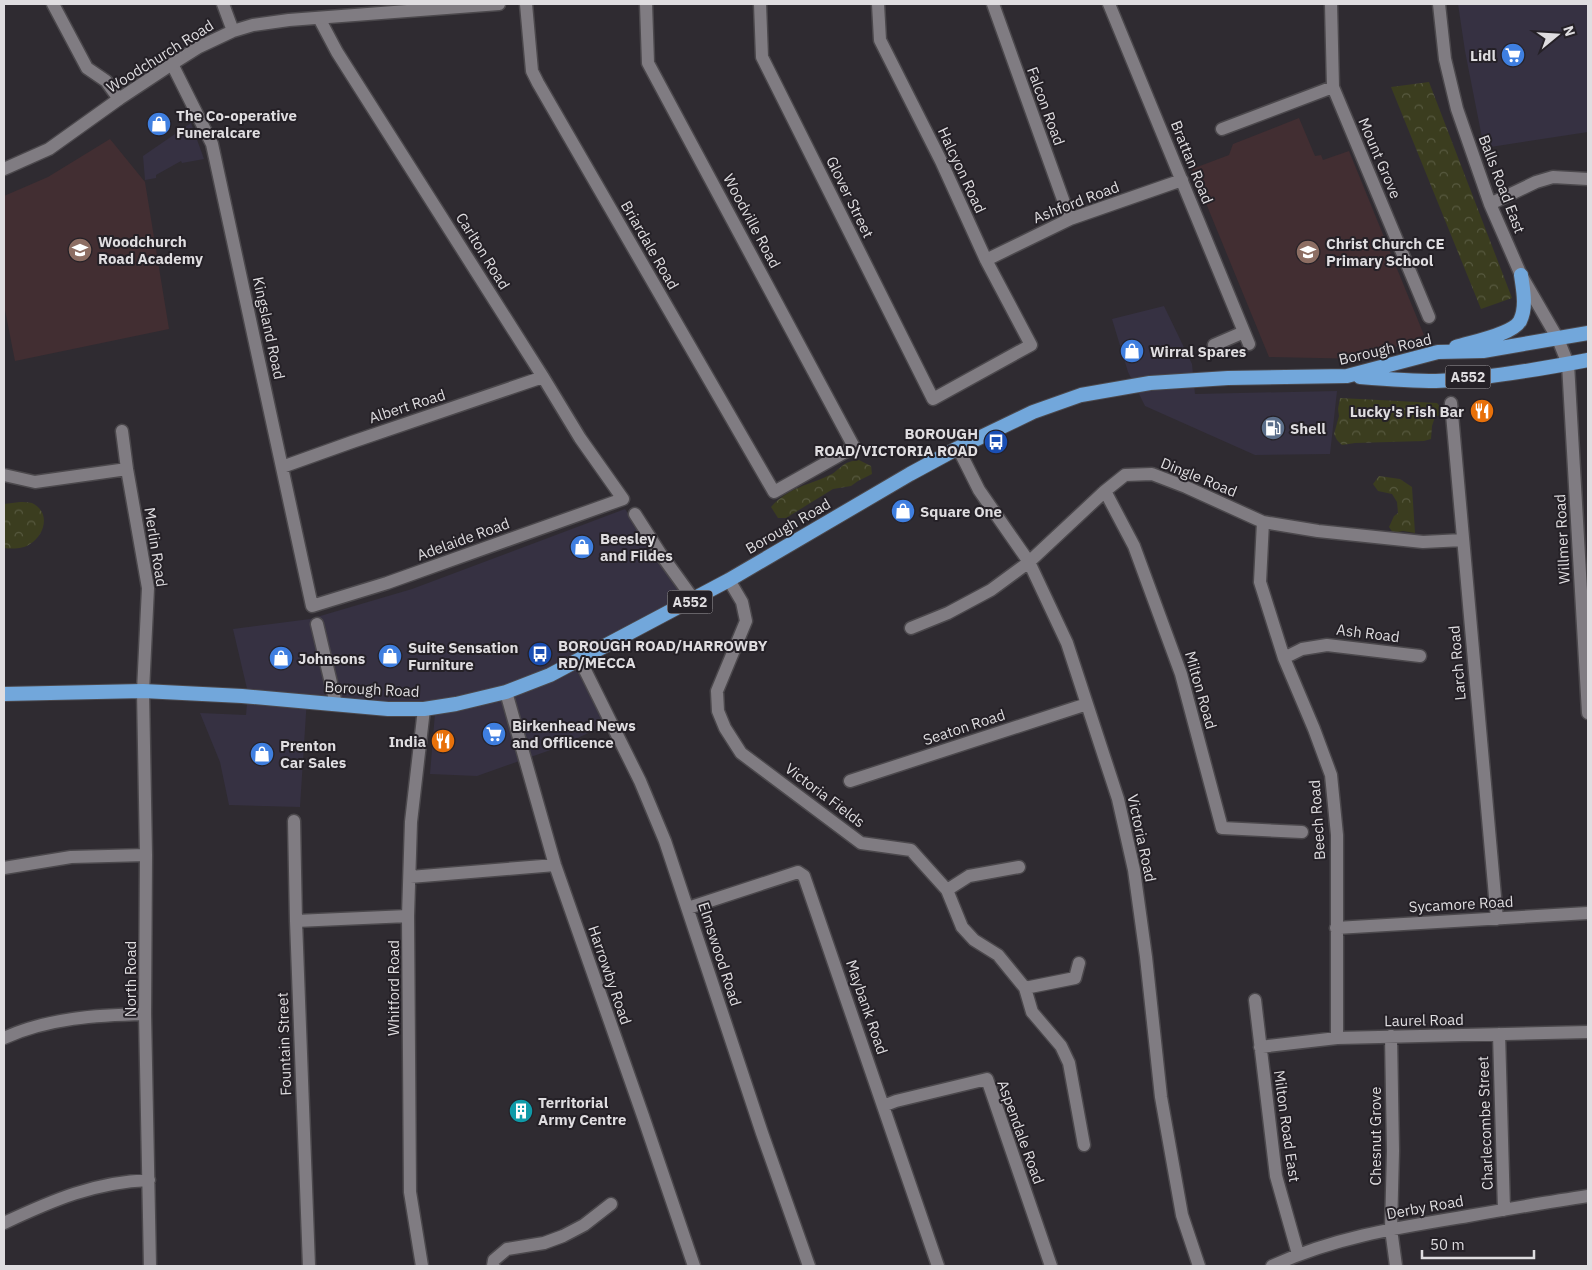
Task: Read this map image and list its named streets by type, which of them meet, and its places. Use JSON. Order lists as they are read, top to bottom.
{
  "streets": {
    "highway": ["Borough Road", "A552"],
    "street": [
      "Woodchurch Road",
      "Falcon Road",
      "Mount Grove",
      "Brattan Road",
      "Halcyon Road",
      "Balls Road East",
      "Glover Street",
      "Ashford Road",
      "Woodville Road",
      "Briardale Road",
      "Carlton Road",
      "Kingsland Road",
      "Albert Road",
      "Dingle Road",
      "Adelaide Road",
      "Willmer Road",
      "Merlin Road",
      "Ash Road",
      "Larch Road",
      "Milton Road",
      "Seaton Road",
      "Victoria Fields",
      "Beech Road",
      "Victoria Road",
      "Sycamore Road",
      "Elmswood Road",
      "Harrowby Road",
      "North Road",
      "Whitford Road",
      "Maybank Road",
      "Laurel Road",
      "Fountain Street",
      "Charlecombe Street",
      "Milton Road East",
      "Aspendale Road",
      "Chesnut Grove",
      "Derby Road"
    ]
  },
  "crossings": [
    ["Woodchurch Road", "Carlton Road"],
    ["Woodchurch Road", "Kingsland Road"],
    ["Falcon Road", "Ashford Road"],
    ["Brattan Road", "Ashford Road"],
    ["Halcyon Road", "Glover Street"],
    ["Halcyon Road", "Ashford Road"],
    ["Balls Road East", "Borough Road"],
    ["Balls Road East", "A552"],
    ["Balls Road East", "Willmer Road"],
    ["Woodville Road", "Briardale Road"],
    ["Carlton Road", "Albert Road"],
    ["Carlton Road", "Adelaide Road"],
    ["Kingsland Road", "Albert Road"],
    ["Kingsland Road", "Adelaide Road"],
    ["Borough Road", "A552"],
    ["Borough Road", "Merlin Road"],
    ["Borough Road", "Victoria Fields"],
    ["Borough Road", "Victoria Road"],
    ["Borough Road", "Elmswood Road"],
    ["Borough Road", "Harrowby Road"],
    ["Borough Road", "North Road"],
    ["Borough Road", "Whitford Road"],
    ["A552", "Willmer Road"],
    ["Dingle Road", "Larch Road"],
    ["Dingle Road", "Milton Road"],
    ["Dingle Road", "Beech Road"],
    ["Dingle Road", "Victoria Road"],
    ["Merlin Road", "North Road"],
    ["Ash Road", "Beech Road"],
    ["Larch Road", "Sycamore Road"],
    ["Seaton Road", "Victoria Road"],
    ["Beech Road", "Sycamore Road"],
    ["Beech Road", "Laurel Road"],
    ["Elmswood Road", "Maybank Road"],
    ["Maybank Road", "Aspendale Road"],
    ["Laurel Road", "Charlecombe Street"],
    ["Laurel Road", "Milton Road East"],
    ["Laurel Road", "Chesnut Grove"],
    ["Charlecombe Street", "Derby Road"],
    ["Milton Road East", "Derby Road"],
    ["Chesnut Grove", "Derby Road"]
  ],
  "places": {
    "supermarket": ["Lidl", "Birkenhead News and Offlicence"],
    "shop": [
      "The Co-operative Funeralcare",
      "Wirral Spares",
      "Square One",
      "Beesley and Fildes",
      "Suite Sensation Furniture",
      "Johnsons",
      "Prenton Car Sales"
    ],
    "school or university": ["Woodchurch Road Academy", "Christ Church CE Primary School"],
    "restaurant": ["Lucky's Fish Bar", "India"],
    "fuel station": ["Shell"],
    "bus stop": ["BOROUGH ROAD/VICTORIA ROAD", "BOROUGH ROAD/HARROWBY RD/MECCA"],
    "building": ["Territorial Army Centre"]
  },
  "scale_bar": "50 m",
  "north": "right"
}
